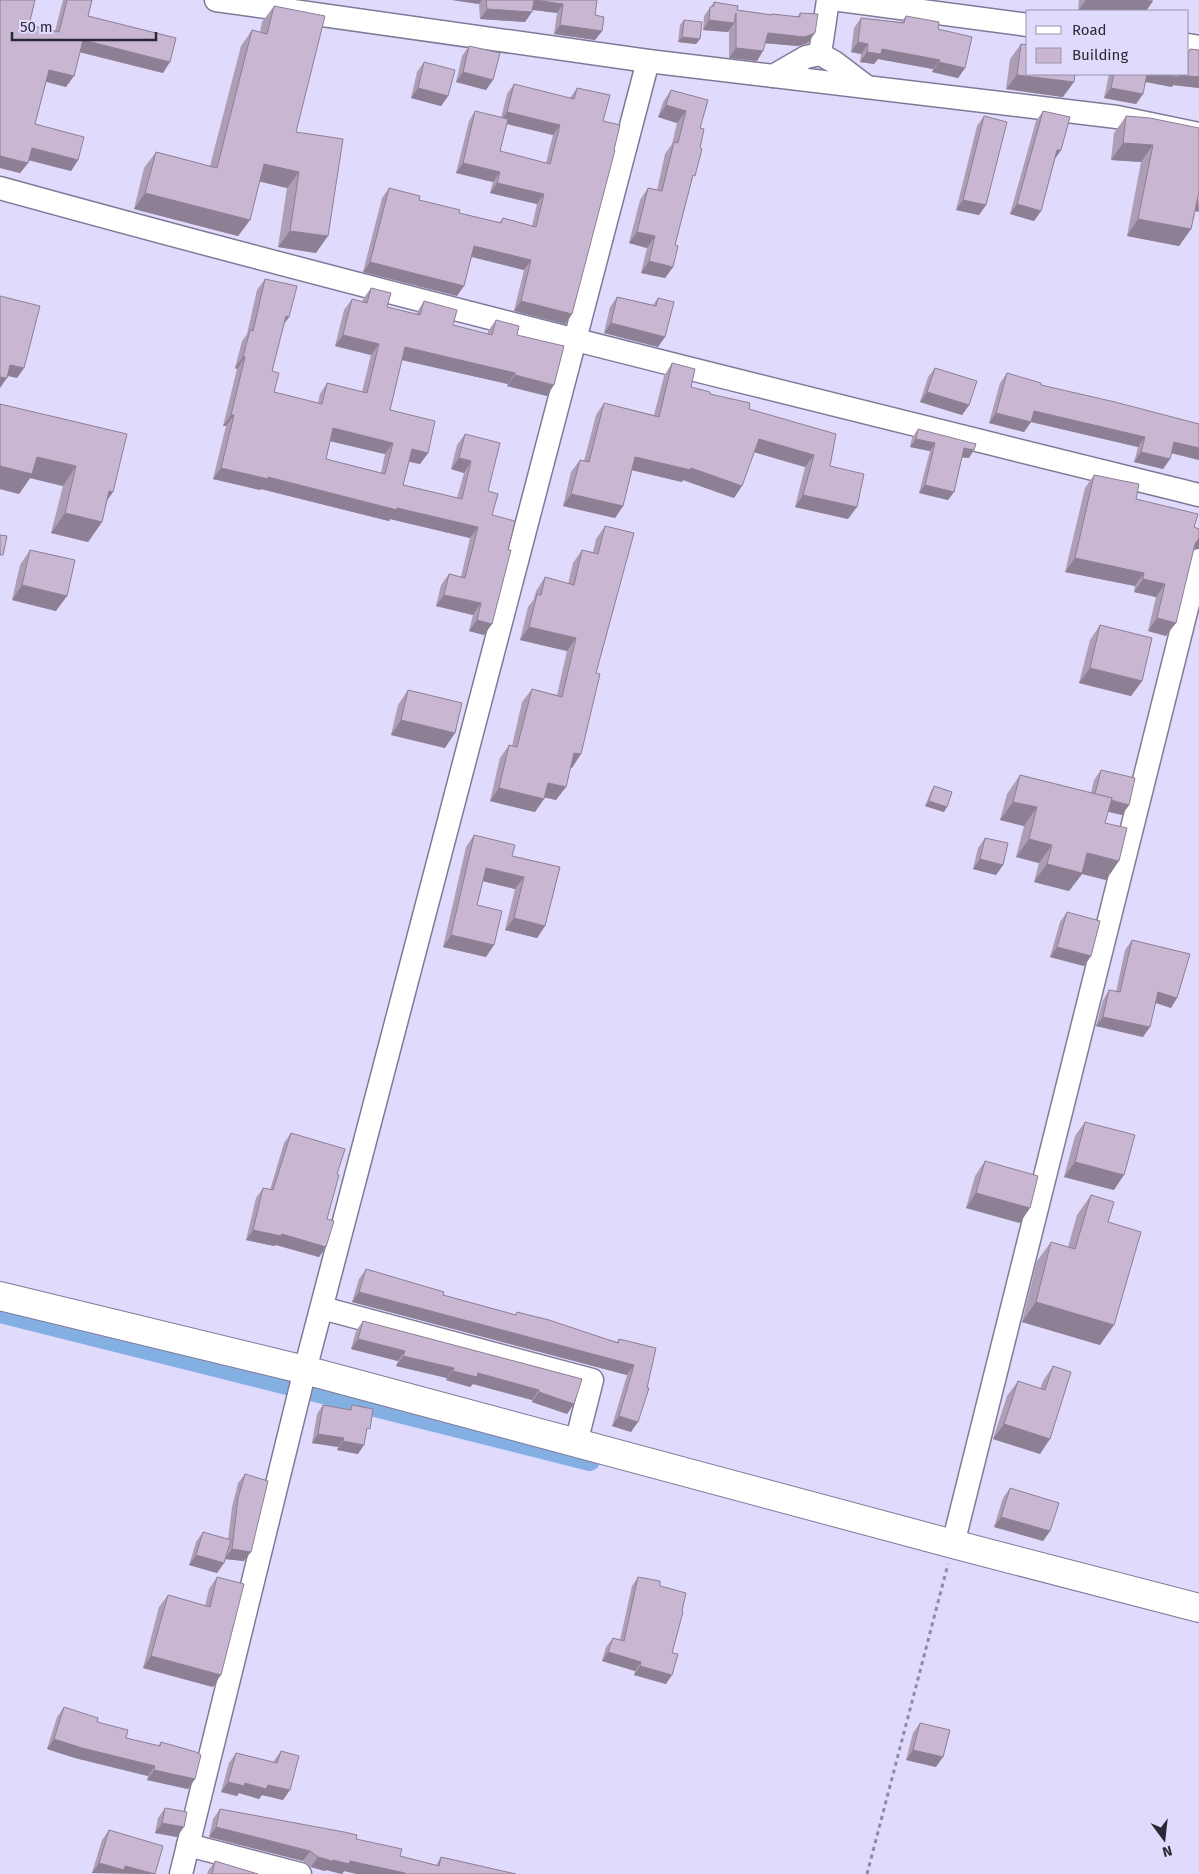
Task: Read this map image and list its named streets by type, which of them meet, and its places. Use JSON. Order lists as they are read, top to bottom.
{
  "legend": ["Road", "Building"],
  "scale_bar": "50 m",
  "north": "bottom"
}
